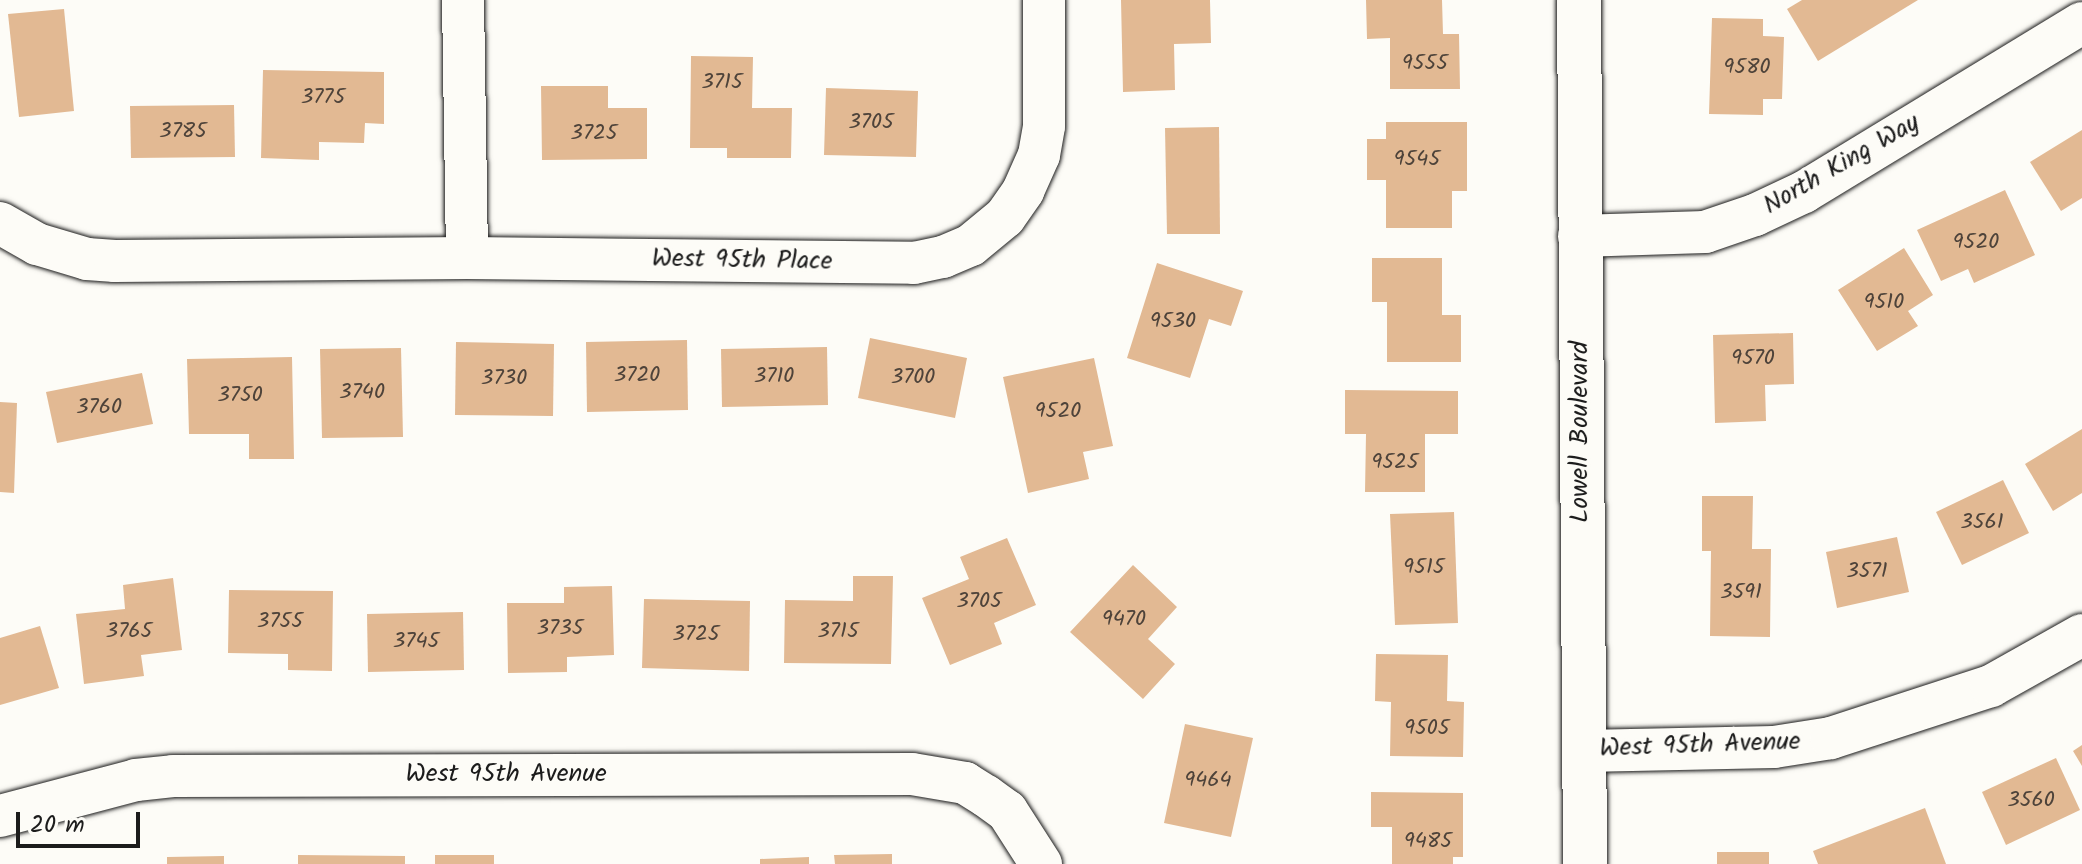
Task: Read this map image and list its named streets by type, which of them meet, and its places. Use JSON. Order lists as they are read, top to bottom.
{
  "streets": {
    "street": [
      "North King Way",
      "West 95th Place",
      "Lowell Boulevard",
      "West 95th Avenue"
    ]
  },
  "crossings": [
    ["North King Way", "Lowell Boulevard"],
    ["Lowell Boulevard", "West 95th Avenue"]
  ],
  "house_numbers": [
    "9555",
    "9580",
    "3715",
    "3775",
    "3705",
    "3785",
    "3725",
    "9545",
    "9520",
    "9510",
    "9530",
    "9570",
    "3720",
    "3710",
    "3700",
    "3730",
    "3740",
    "3750",
    "3760",
    "9520",
    "9525",
    "3561",
    "9515",
    "3571",
    "3591",
    "3705",
    "9470",
    "3755",
    "3735",
    "3765",
    "3715",
    "3725",
    "3745",
    "9505",
    "9464",
    "3560",
    "9485"
  ],
  "scale_bar": "20 m"
}
